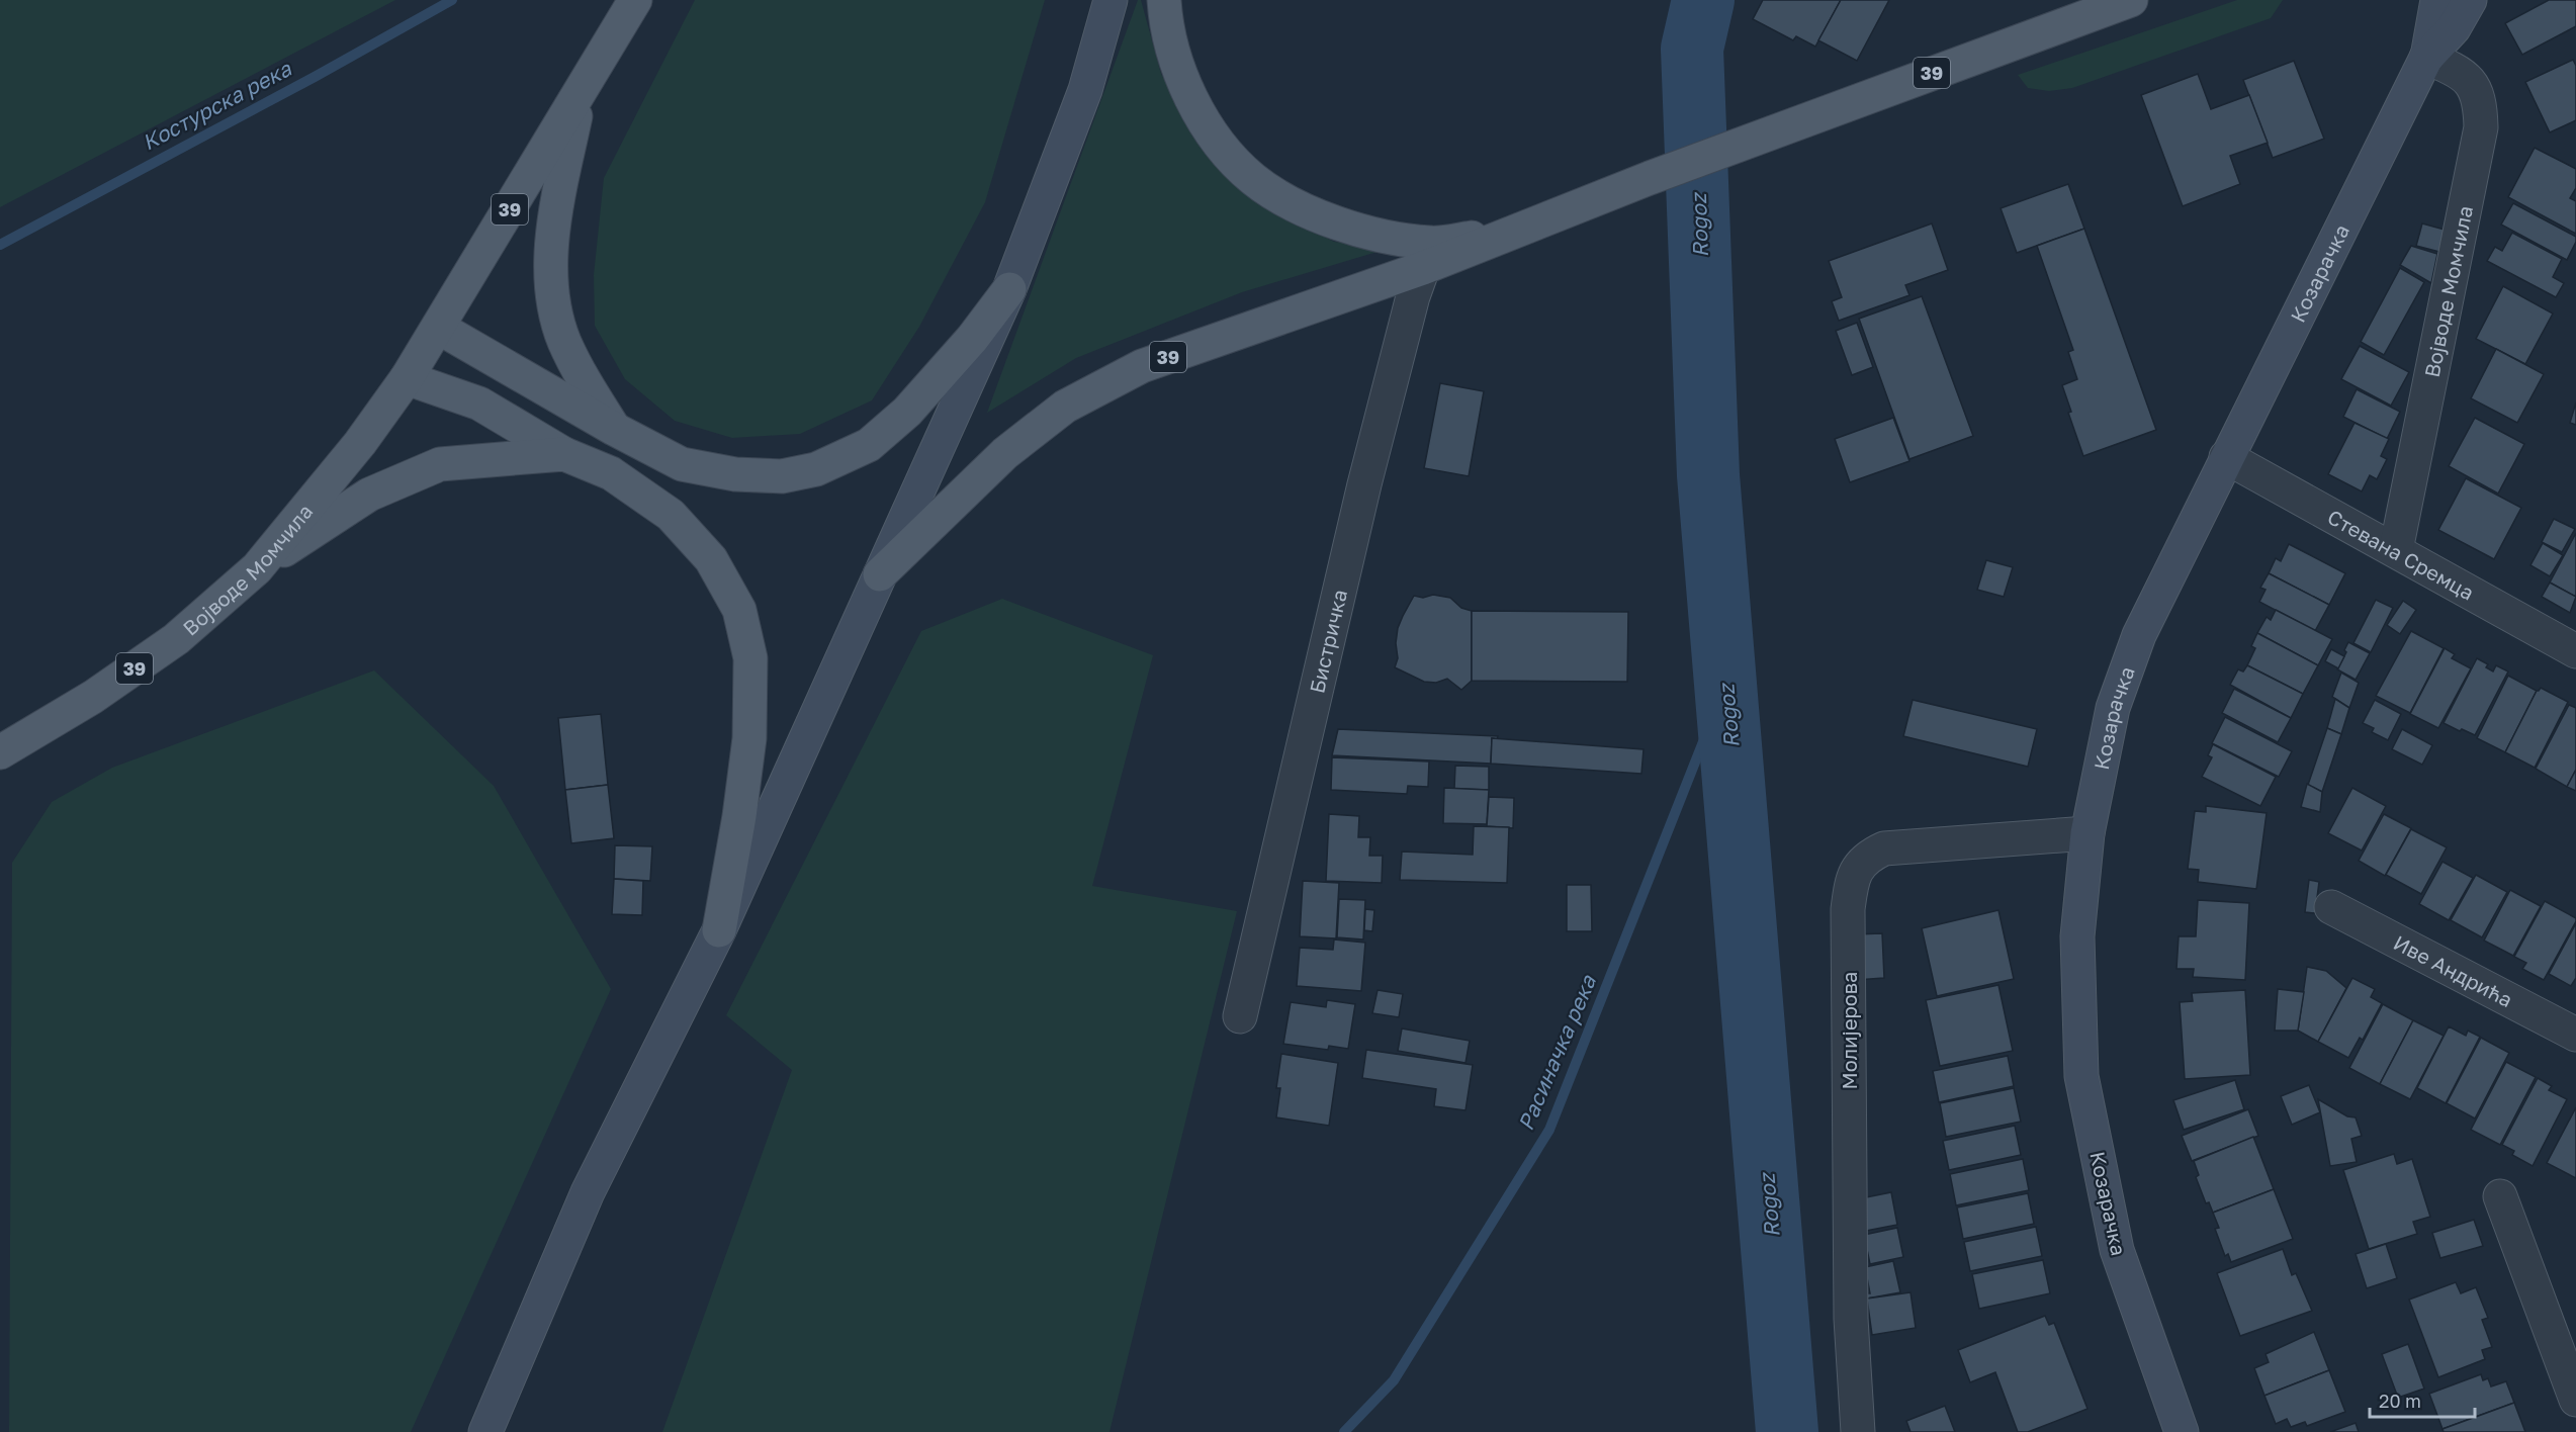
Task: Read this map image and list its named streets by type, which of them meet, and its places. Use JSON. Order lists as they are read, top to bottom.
{
  "streets": {
    "main road": ["39", "Војводе Момчила"],
    "street": [
      "Козарачка",
      "Стевана Сремца",
      "Бистричка",
      "Иве Андрића",
      "Молијерова"
    ]
  },
  "crossings": [
    ["39", "Војводе Момчила"],
    ["39", "Бистричка"],
    ["Козарачка", "Војводе Момчила"],
    ["Козарачка", "Стевана Сремца"],
    ["Козарачка", "Молијерова"],
    ["Војводе Момчила", "Стевана Сремца"]
  ],
  "water": ["Костурска река", "Rogoz", "Расиначка река"],
  "scale_bar": "20 m"
}
